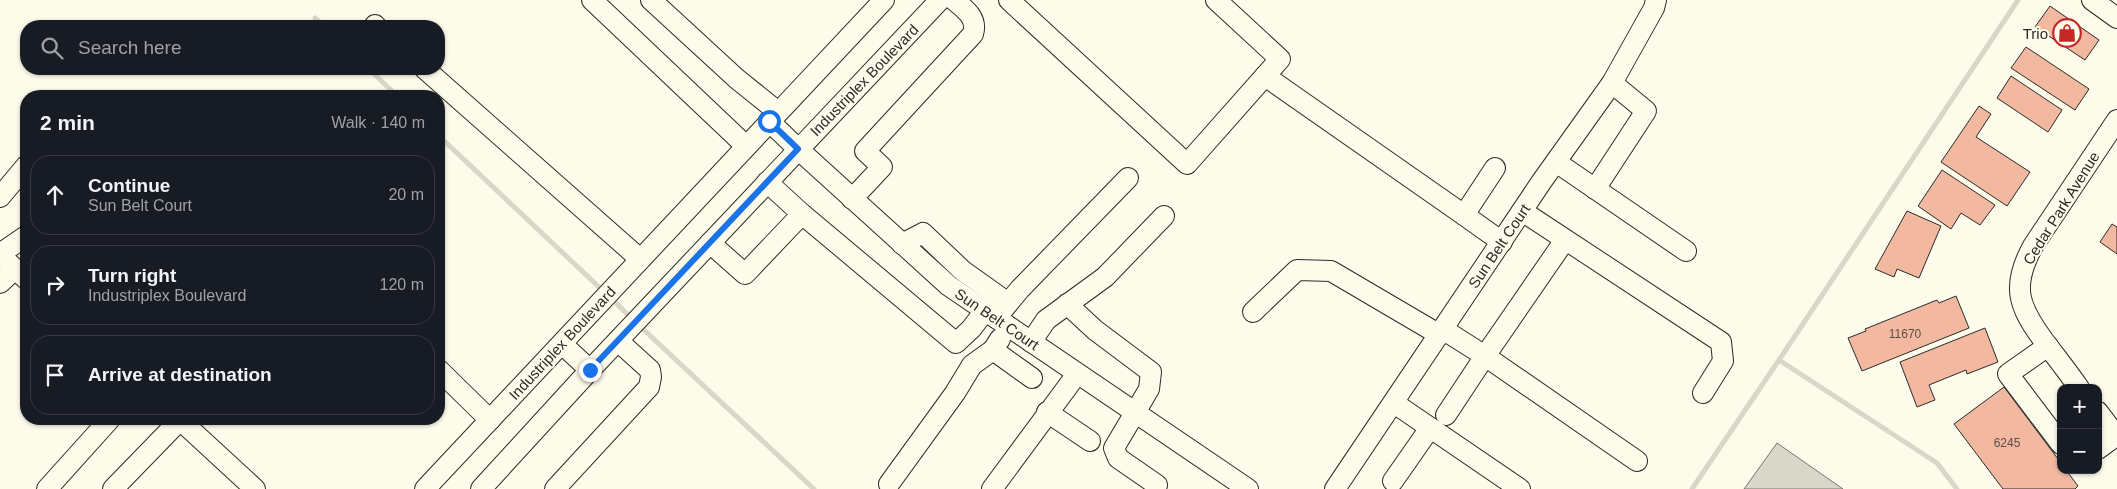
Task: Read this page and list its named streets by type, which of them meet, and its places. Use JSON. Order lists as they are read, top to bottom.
{
  "streets": {
    "street": ["Industriplex Boulevard", "Cedar Park Avenue", "Sun Belt Court"]
  },
  "crossings": [
    ["Industriplex Boulevard", "Sun Belt Court"]
  ],
  "places": {
    "shop": ["Trio"]
  },
  "house_numbers": ["11670", "6245"],
  "page": {
    "search": "Search here",
    "heading": ["2 min", "Walk · 140 m"],
    "list": [
      ["Continue", "Sun Belt Court", "20 m"],
      ["Turn right", "Industriplex Boulevard", "120 m"],
      "Arrive at destination"
    ],
    "map_buttons": ["+", "−"]
  }
}
